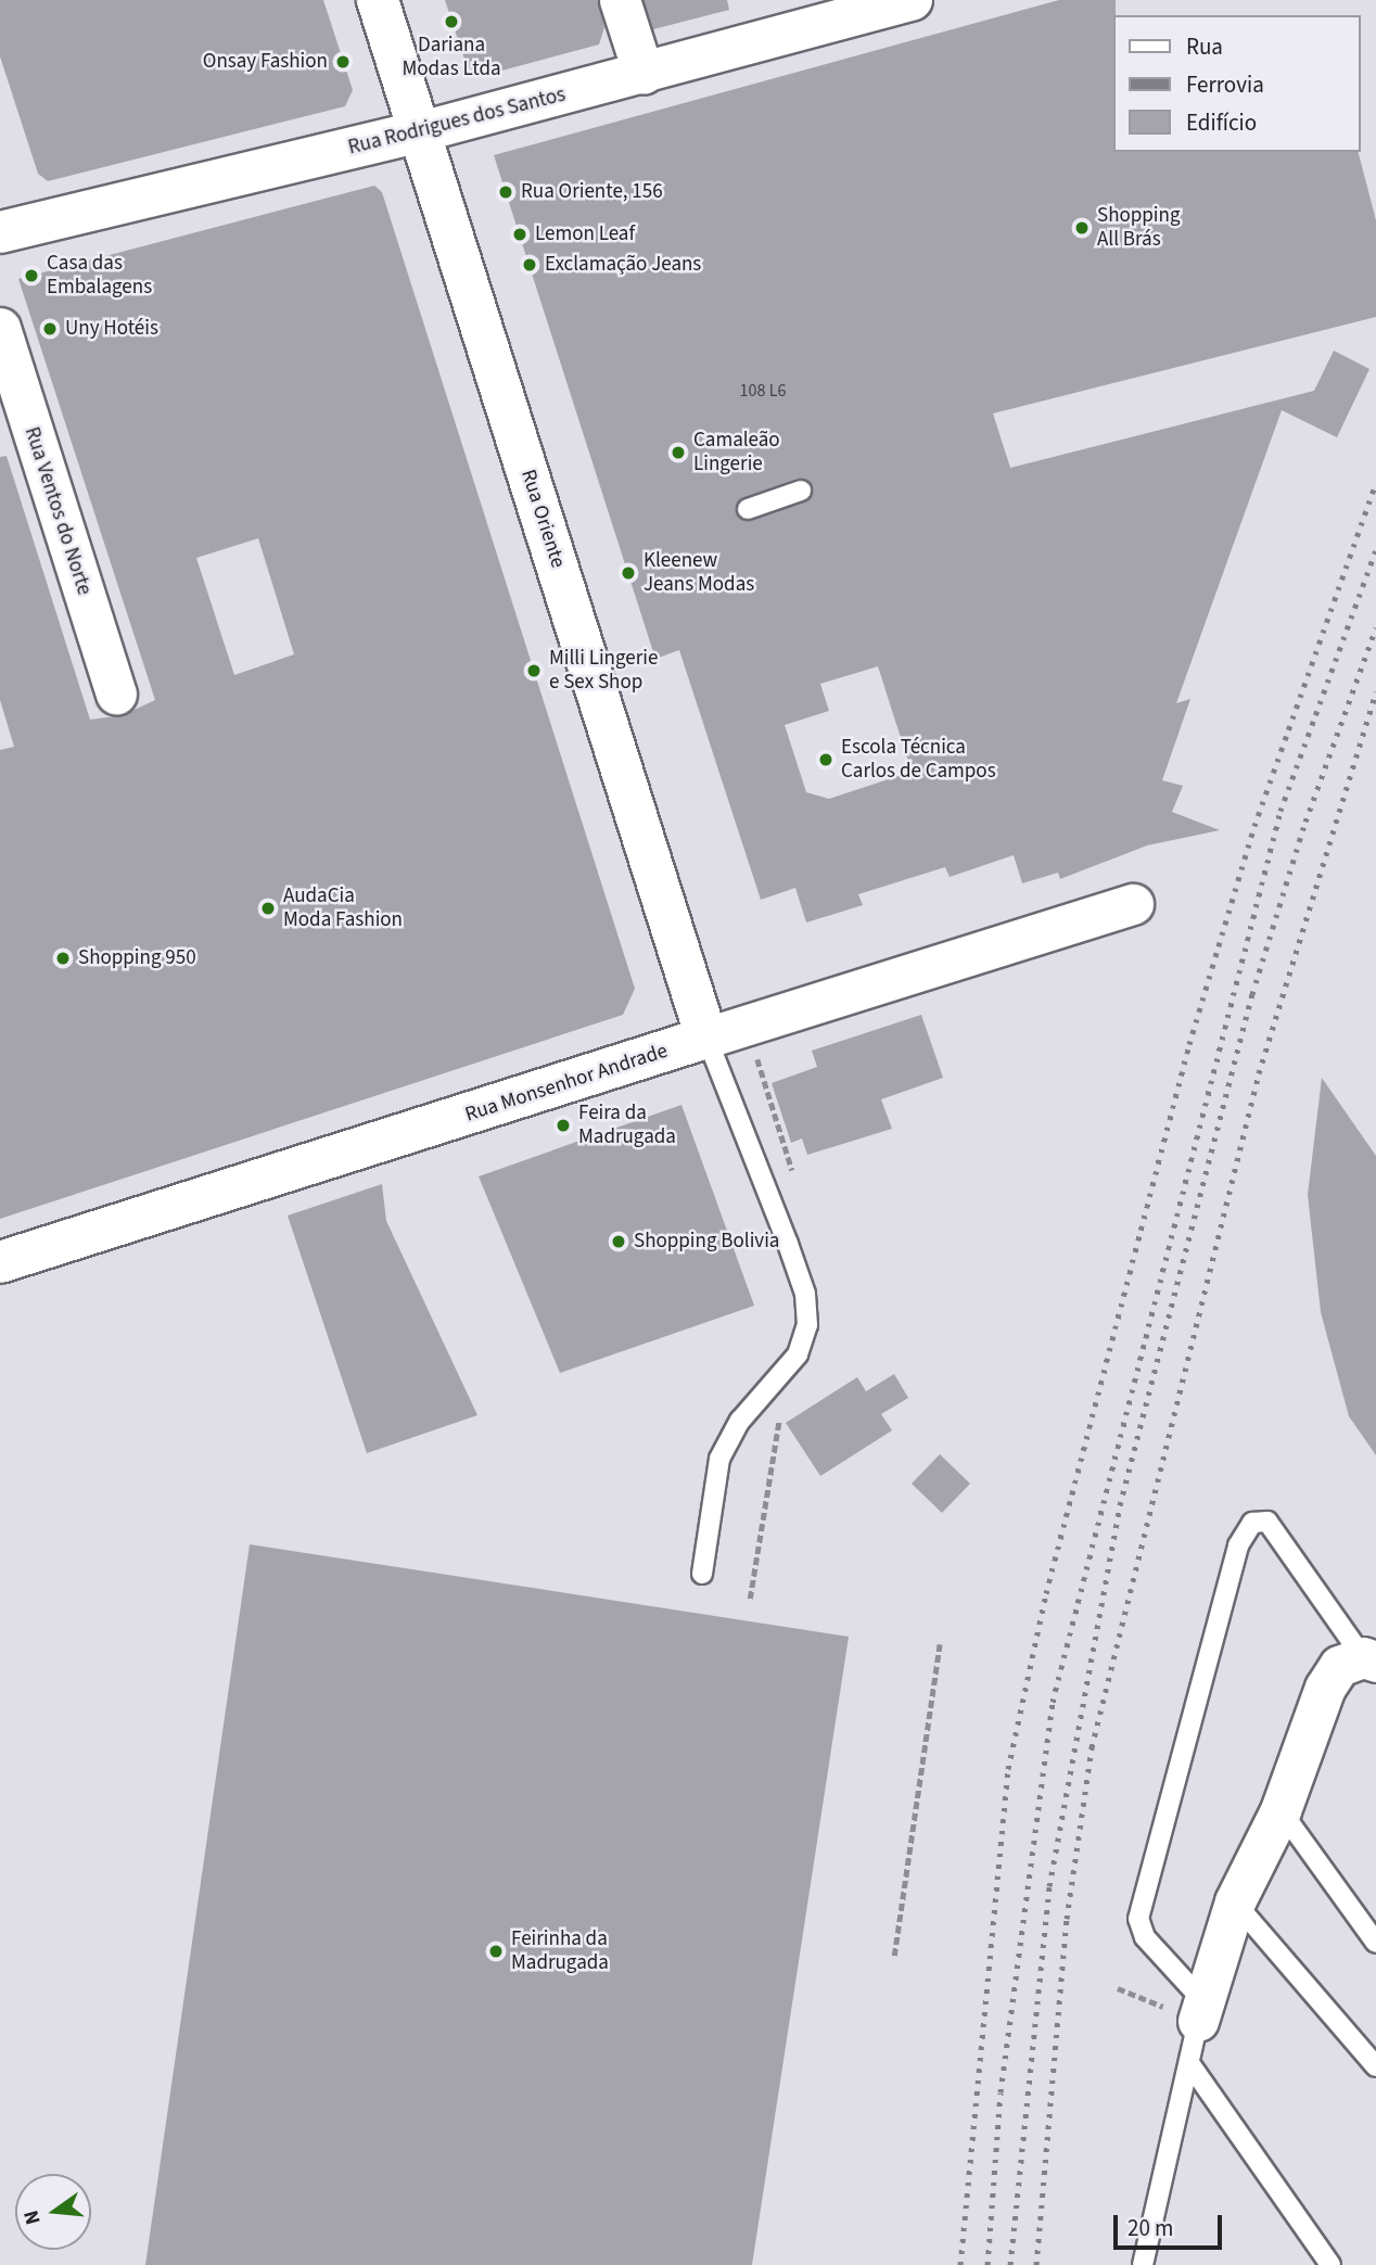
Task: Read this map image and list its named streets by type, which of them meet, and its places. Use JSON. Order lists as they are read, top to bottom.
{
  "streets": {
    "main road": ["Rua Rodrigues dos Santos", "Rua Oriente", "Rua Monsenhor Andrade"],
    "street": ["Rua Ventos do Norte"]
  },
  "crossings": [
    ["Rua Rodrigues dos Santos", "Rua Oriente"],
    ["Rua Oriente", "Rua Monsenhor Andrade"]
  ],
  "places": [
    "Dariana Modas Ltda",
    "Onsay Fashion",
    "Rua Oriente, 156",
    "Shopping All Brás",
    "Lemon Leaf",
    "Exclamação Jeans",
    "Casa das Embalagens",
    "Uny Hotéis",
    "Camaleão Lingerie",
    "Kleenew Jeans Modas",
    "Milli Lingerie e Sex Shop",
    "Escola Técnica Carlos de Campos",
    "AudaCia Moda Fashion",
    "Shopping 950",
    "Feira da Madrugada",
    "Shopping Bolivia",
    "Feirinha da Madrugada"
  ],
  "house_numbers": ["108 L6"],
  "legend": ["Rua", "Ferrovia", "Edifício"],
  "scale_bar": "20 m",
  "north": "left"
}
